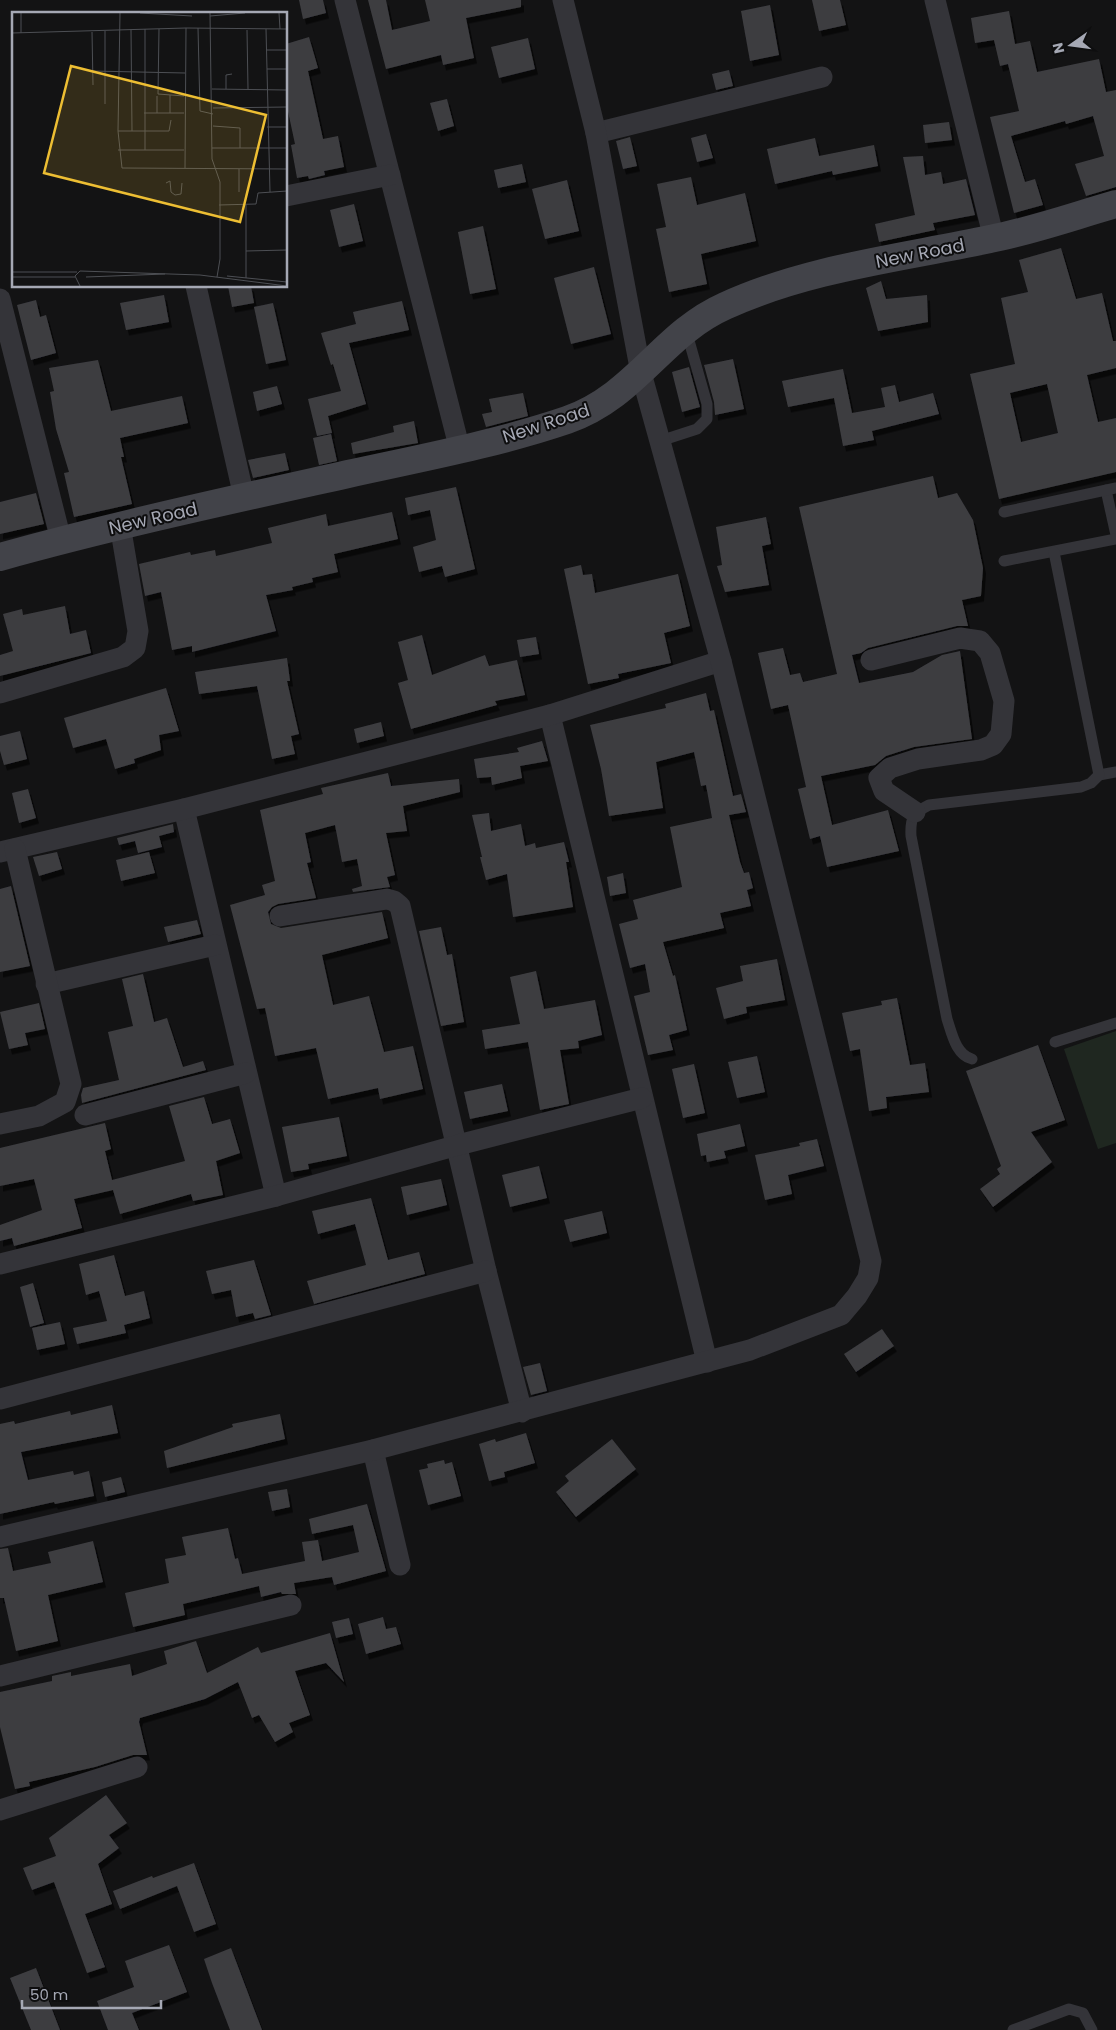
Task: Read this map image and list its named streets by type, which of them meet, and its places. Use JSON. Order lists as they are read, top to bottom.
{
  "streets": {
    "street": ["New Road"]
  },
  "scale_bar": "50 m",
  "north": "left"
}
